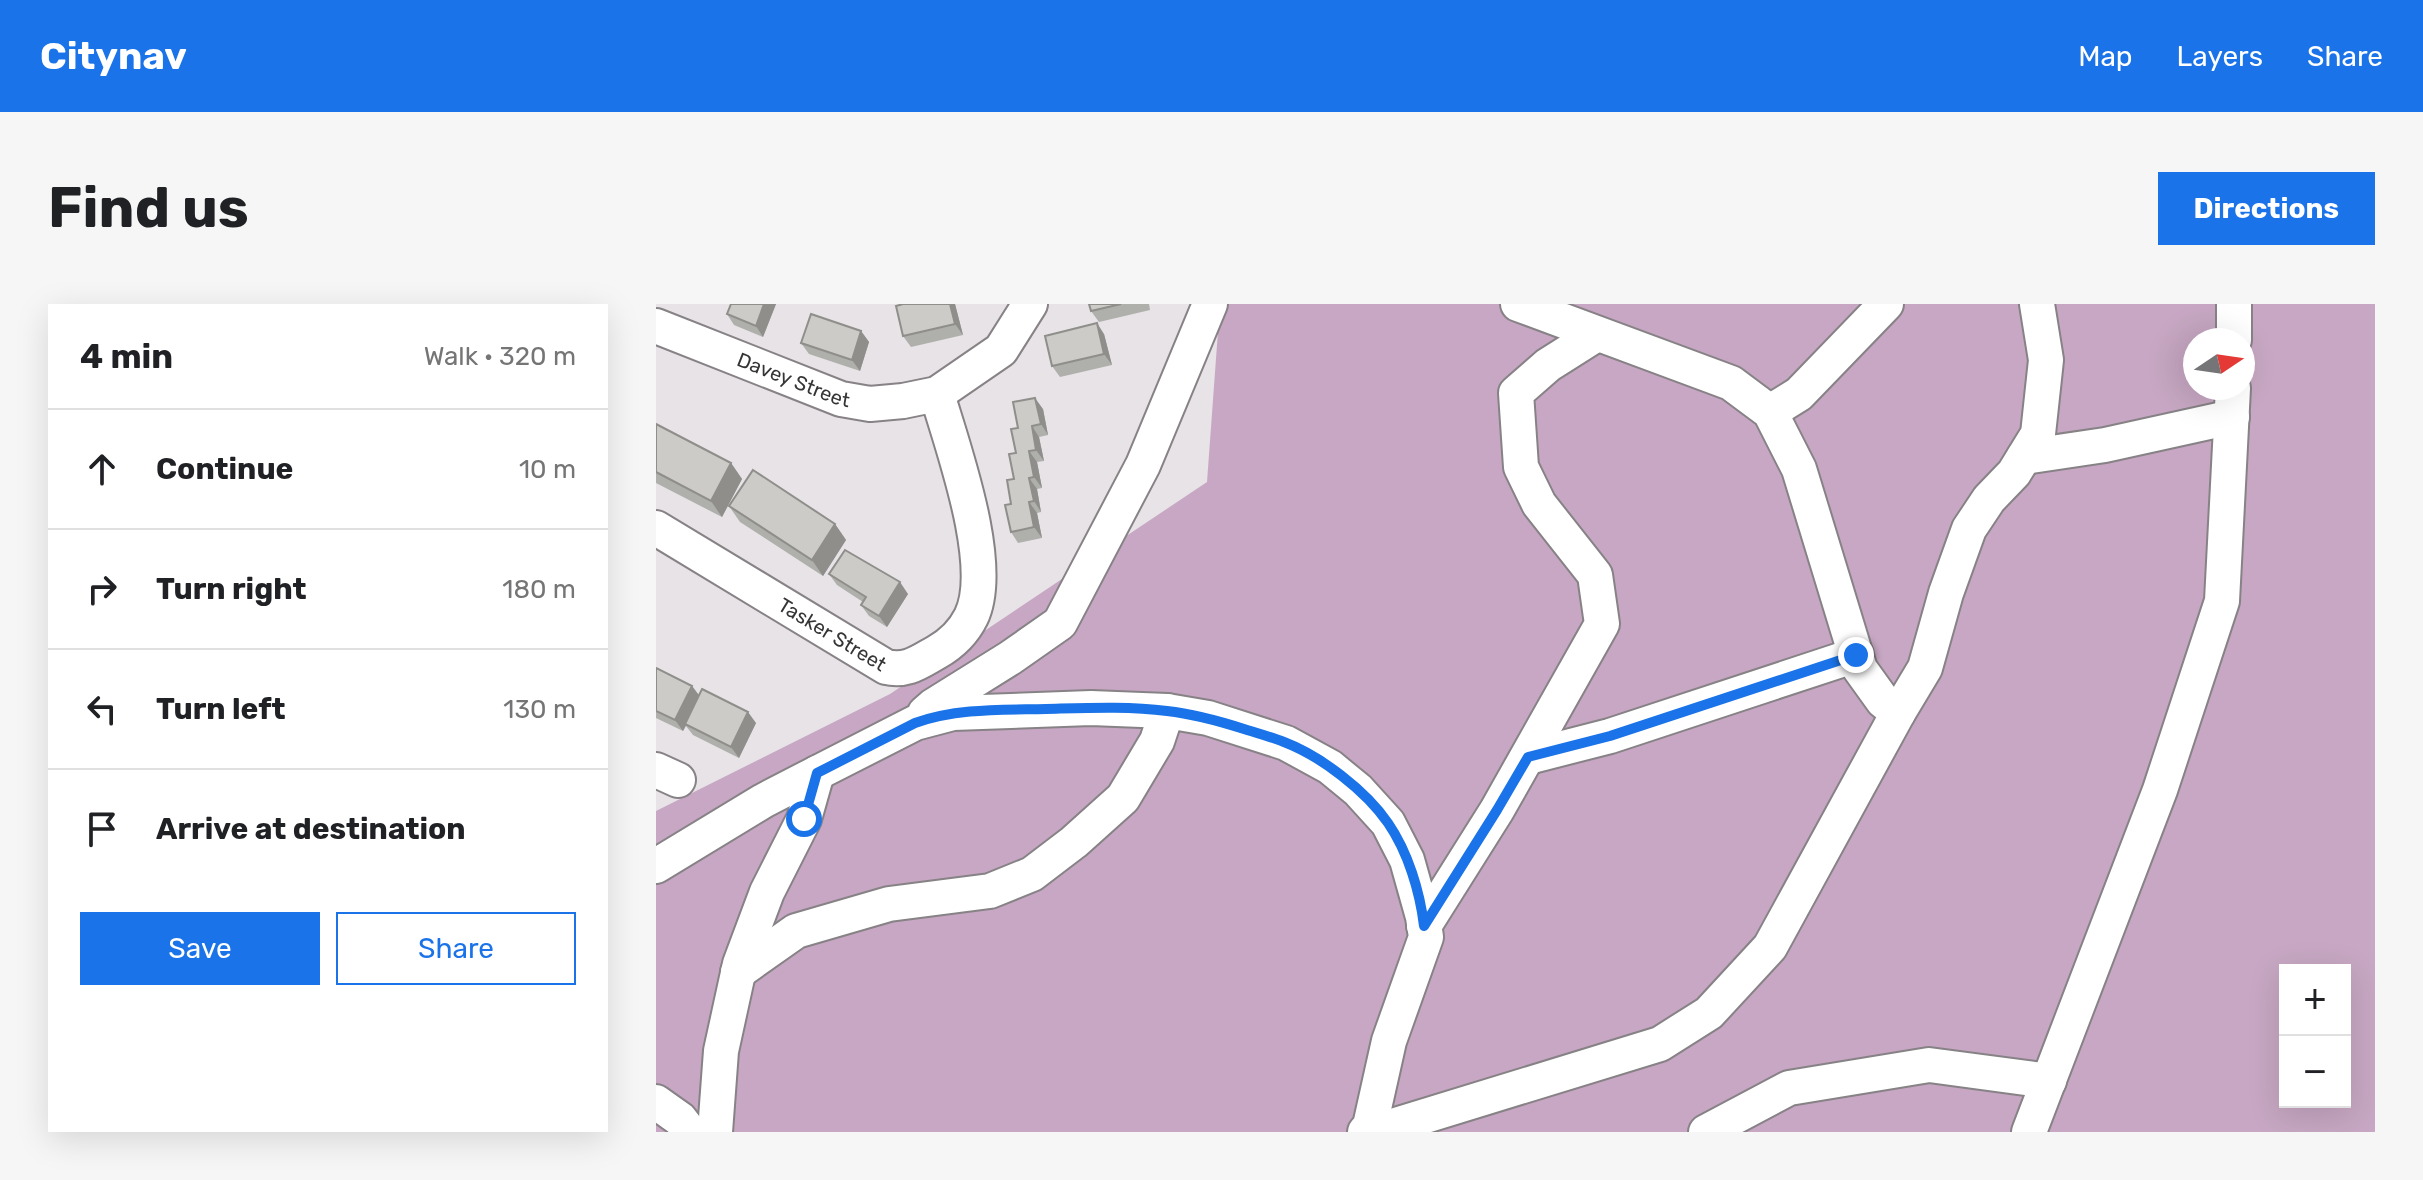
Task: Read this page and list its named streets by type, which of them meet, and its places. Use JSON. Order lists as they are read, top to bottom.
{
  "streets": {
    "street": ["Davey Street", "Tasker Street"]
  },
  "crossings": [
    ["Davey Street", "Tasker Street"]
  ],
  "north": "right",
  "page": {
    "header": "Citynav",
    "nav": ["Map", "Layers", "Share"],
    "buttons": [
      "Directions",
      ["Save", "Share"]
    ],
    "title": "Find us",
    "heading": ["4 min", "Walk · 320 m"],
    "list": [
      ["Continue", "10 m"],
      ["Turn right", "180 m"],
      ["Turn left", "130 m"],
      "Arrive at destination"
    ],
    "map_buttons": ["+", "−"]
  }
}
